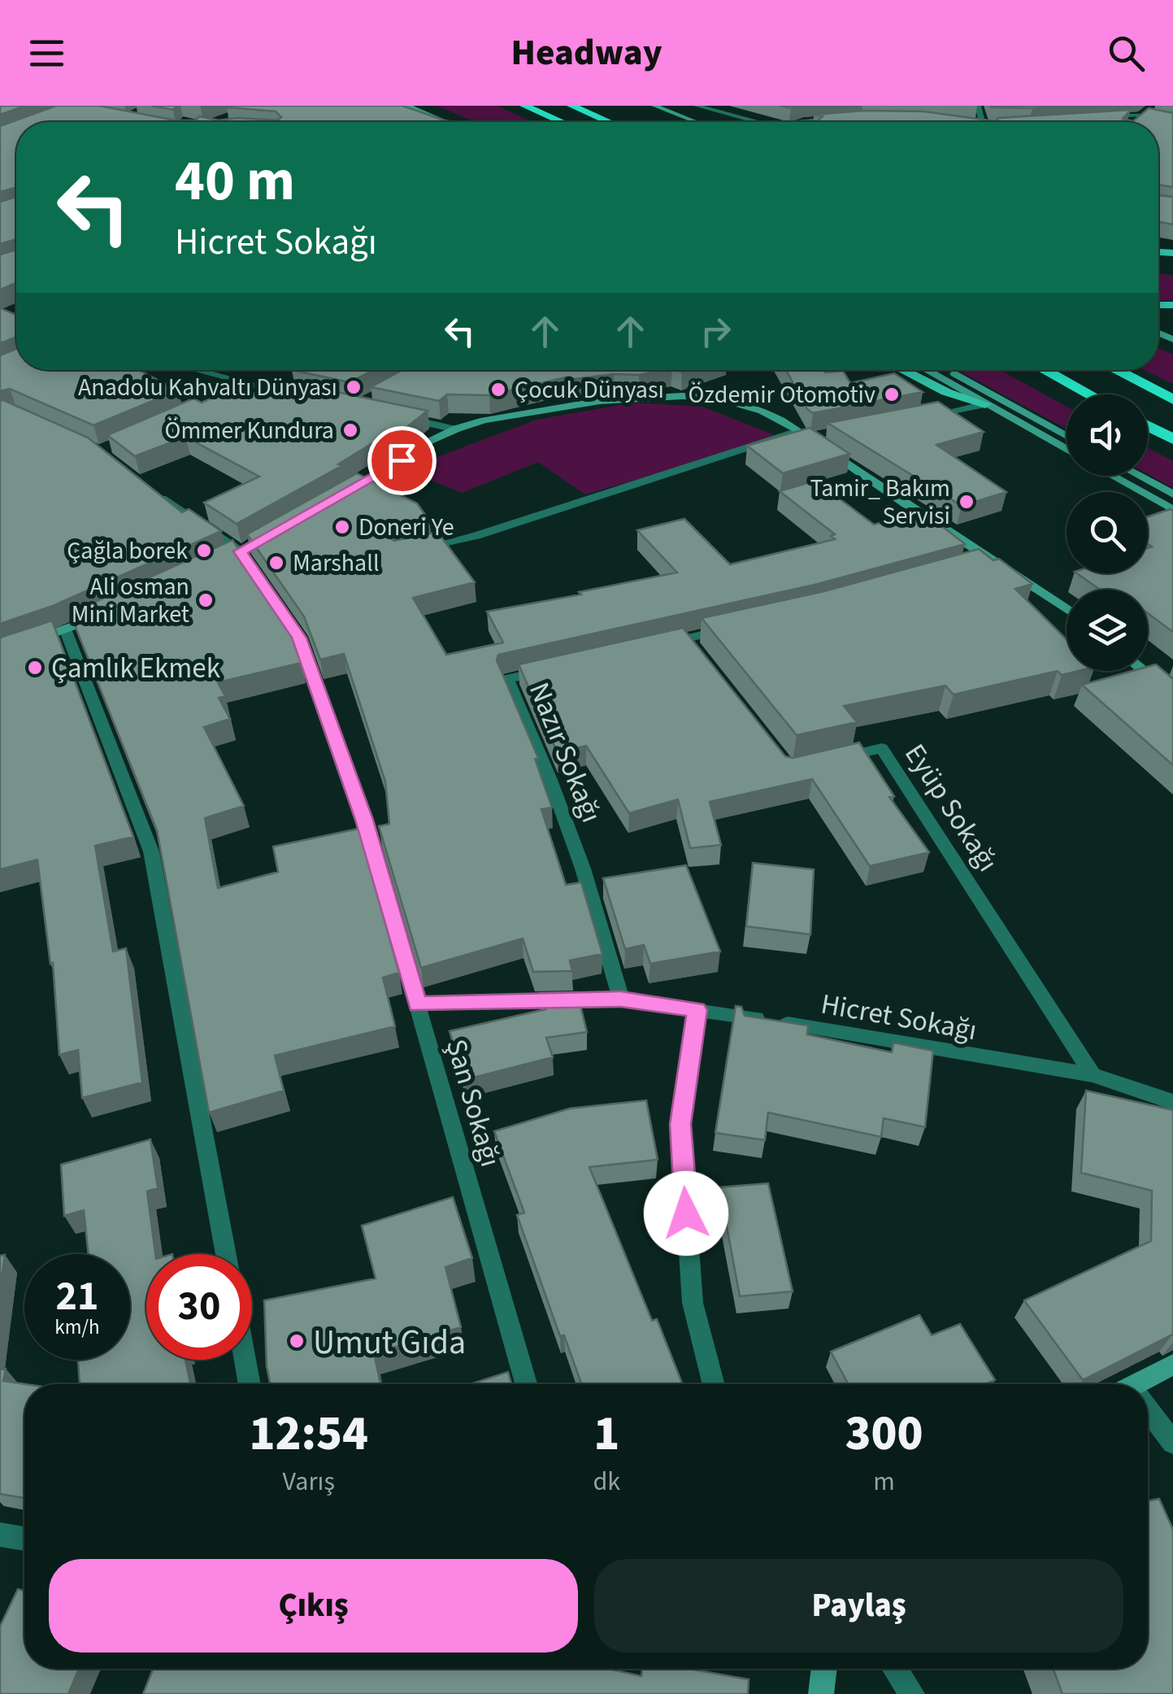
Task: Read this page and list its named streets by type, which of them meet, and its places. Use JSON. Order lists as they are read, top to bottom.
{
  "streets": {
    "street": [
      "Nazır Sokağı",
      "Eyüp Sokağı",
      "Hicret Sokağı",
      "Şan Sokağı"
    ]
  },
  "crossings": [
    ["Nazır Sokağı", "Hicret Sokağı"],
    ["Eyüp Sokağı", "Hicret Sokağı"],
    ["Hicret Sokağı", "Şan Sokağı"]
  ],
  "places": [
    "Anadolu Kahvaltı Dünyası",
    "Çocuk Dünyası",
    "Özdemir Otomotiv",
    "Ömmer Kundura",
    "Tamir_ Bakım Servisi",
    "Doneri Ye",
    "Çağla borek",
    "Marshall",
    "Ali osman Mini Market",
    "Çamlık Ekmek",
    "Umut Gıda"
  ],
  "page": {
    "header": "Headway",
    "turn": ["40 m", "Hicret Sokağı"],
    "speed": "21 km/h",
    "limit": "30",
    "eta": [
      "12:54",
      "Varış",
      "1",
      "dk",
      "300",
      "m"
    ],
    "buttons": ["Çıkış", "Paylaş"]
  }
}
